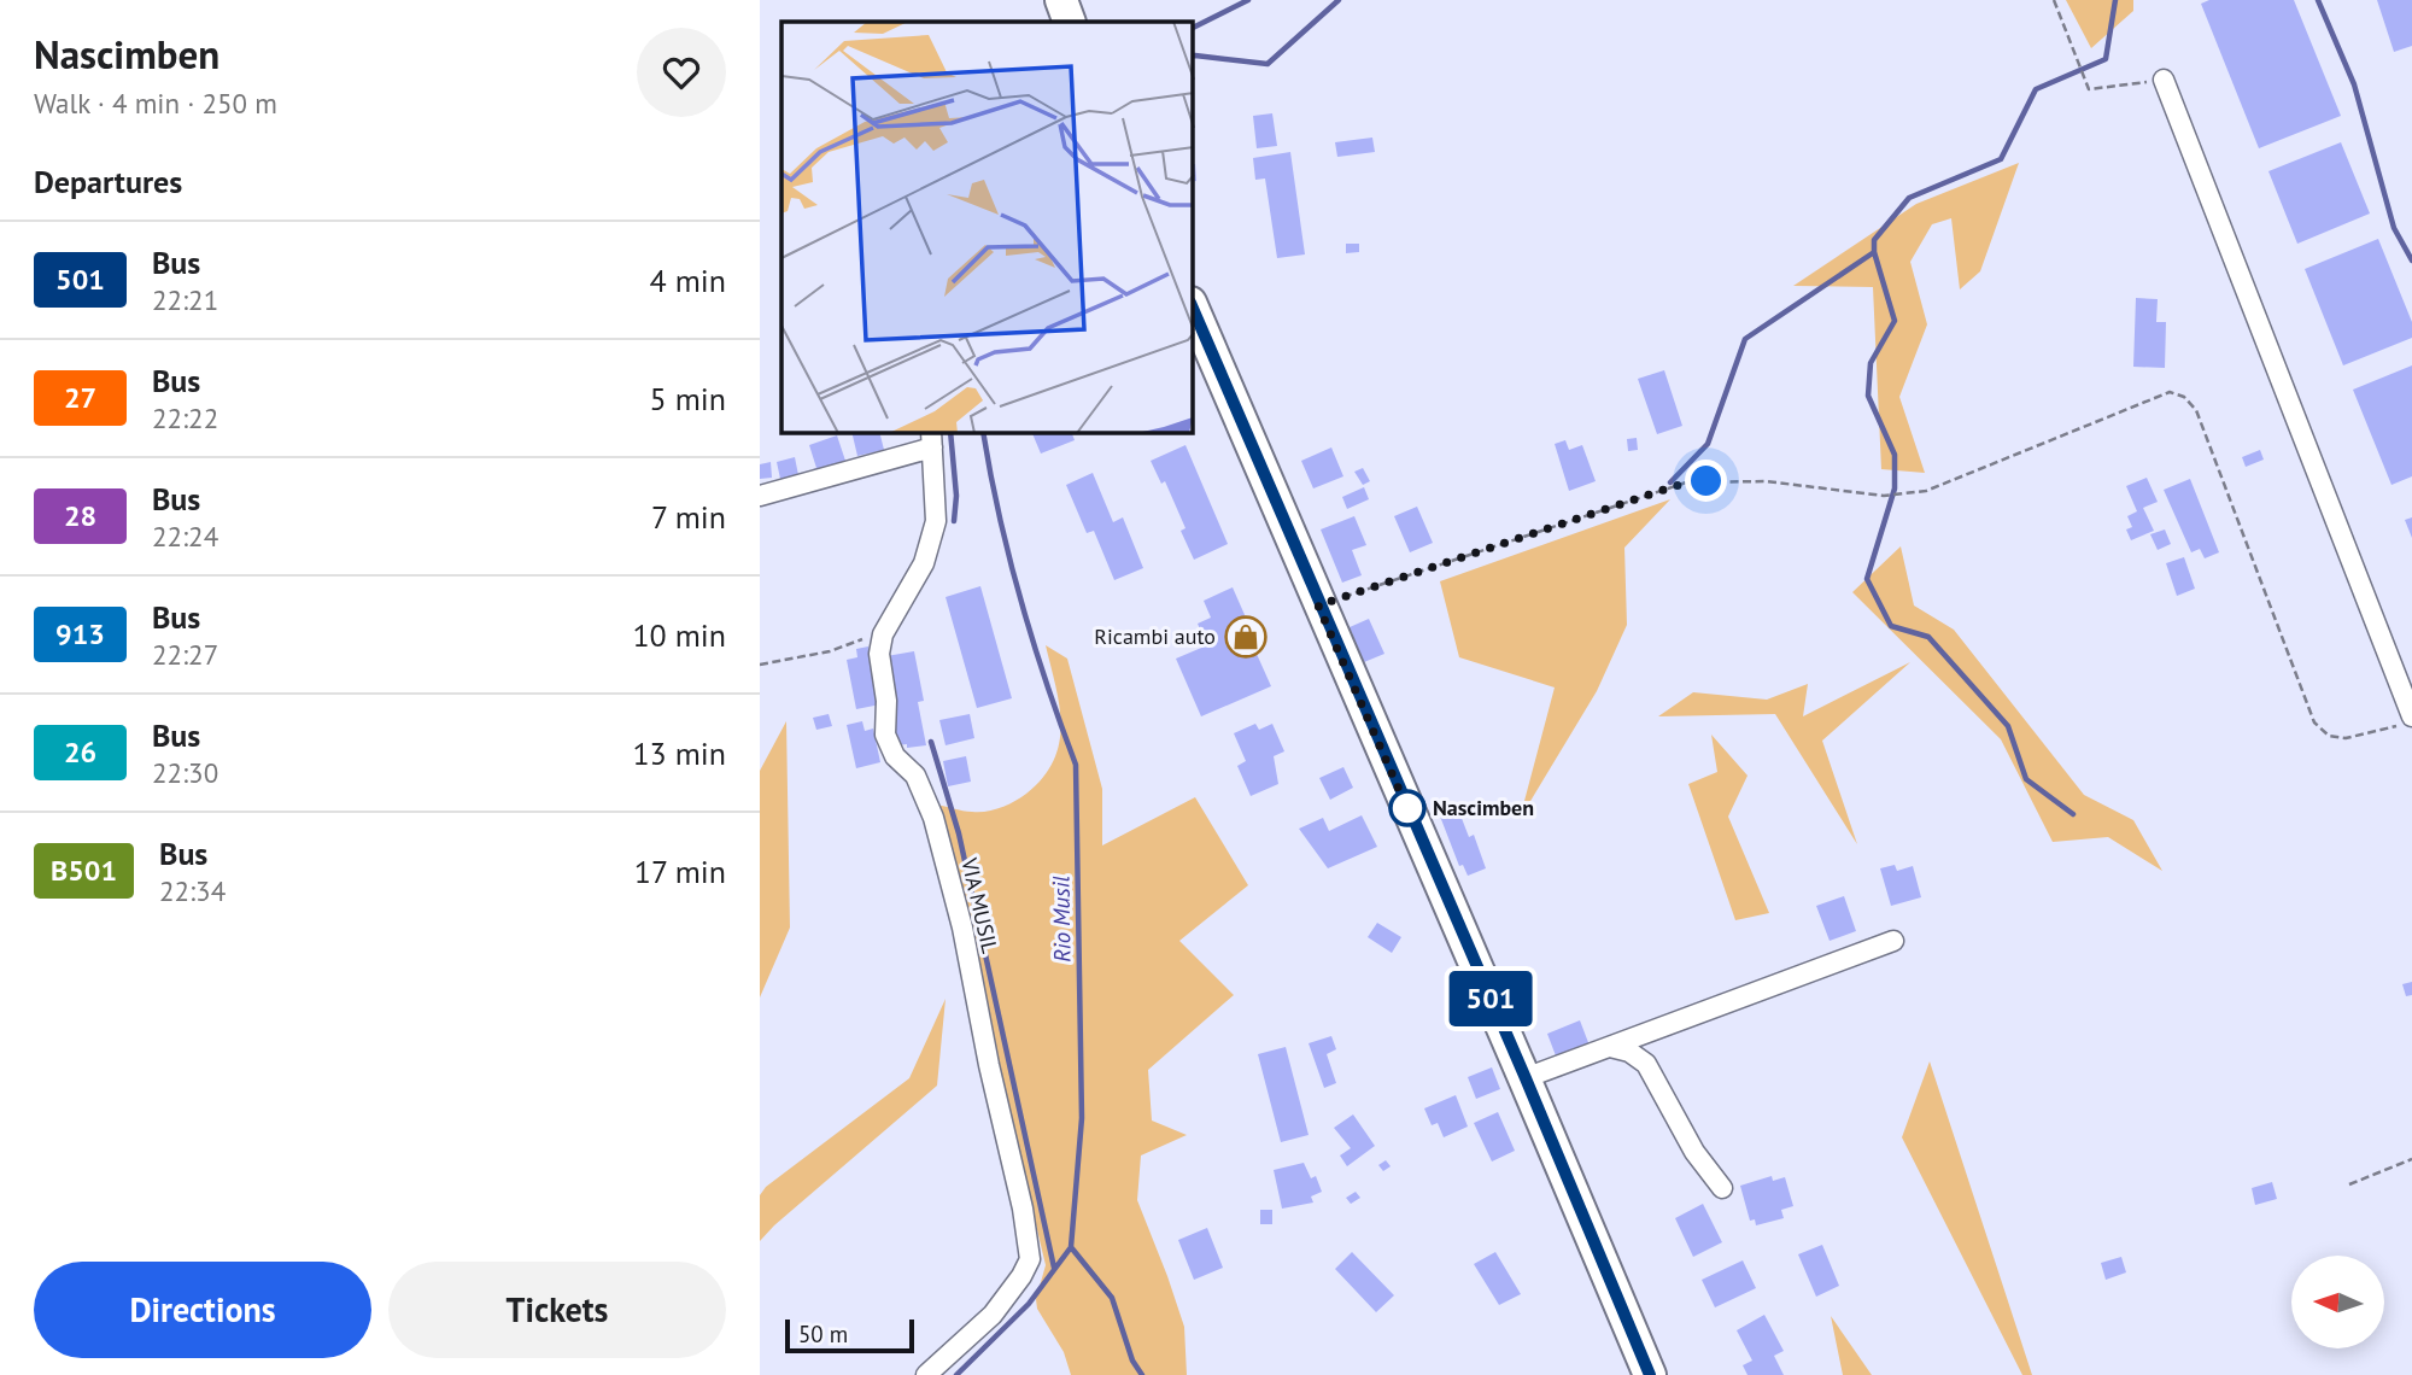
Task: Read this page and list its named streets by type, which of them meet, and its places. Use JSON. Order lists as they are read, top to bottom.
{
  "streets": {
    "street": ["VIA MUSIL"]
  },
  "water": ["Rio Musil"],
  "places": {
    "shop": ["Ricambi auto"],
    "other": ["Nascimben"]
  },
  "lines": ["bus line 501"],
  "scale_bar": "50 m",
  "north": "left",
  "page": {
    "heading": [
      ["Nascimben", "Walk · 4 min · 250 m"],
      "Departures"
    ],
    "on_map": "501",
    "list": [
      {
        "mark": "501",
        "name": "Bus",
        "note": "22:21",
        "value": "4 min"
      },
      {
        "mark": "27",
        "name": "Bus",
        "note": "22:22",
        "value": "5 min"
      },
      {
        "mark": "28",
        "name": "Bus",
        "note": "22:24",
        "value": "7 min"
      },
      {
        "mark": "913",
        "name": "Bus",
        "note": "22:27",
        "value": "10 min"
      },
      {
        "mark": "26",
        "name": "Bus",
        "note": "22:30",
        "value": "13 min"
      },
      {
        "mark": "B501",
        "name": "Bus",
        "note": "22:34",
        "value": "17 min"
      }
    ],
    "buttons": ["Directions", "Tickets"],
    "scale": "50 m"
  }
}
